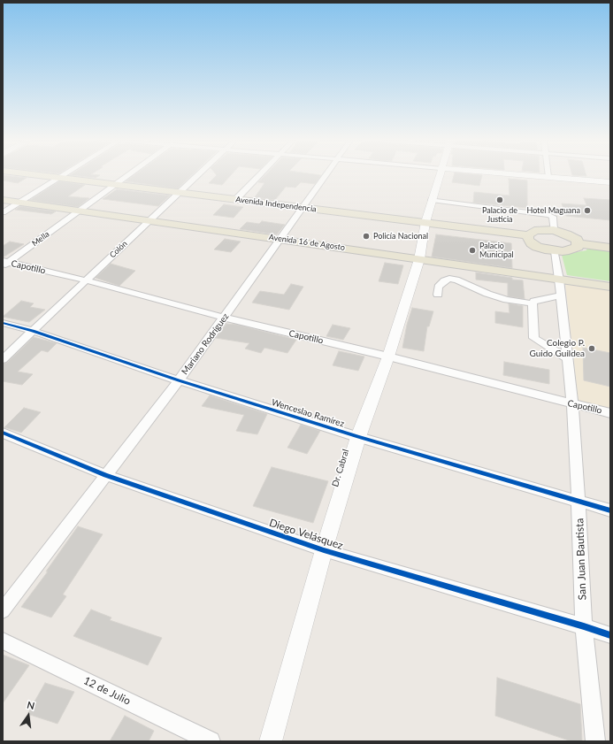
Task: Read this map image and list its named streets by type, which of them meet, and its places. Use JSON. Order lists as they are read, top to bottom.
{
  "streets": {
    "main road": ["Avenida Independencia", "Avenida 16 de Agosto"],
    "street": [
      "Mella",
      "Colón",
      "Capotillo",
      "Mariano Rodríguez",
      "Wenceslao Ramírez",
      "Dr. Cabral",
      "Diego Velásquez",
      "San Juan Bautista",
      "12 de Julio"
    ]
  },
  "crossings": [
    ["Avenida Independencia", "Mella"],
    ["Avenida Independencia", "Colón"],
    ["Avenida Independencia", "Mariano Rodríguez"],
    ["Avenida Independencia", "Dr. Cabral"],
    ["Mella", "Avenida 16 de Agosto"],
    ["Mella", "Capotillo"],
    ["Avenida 16 de Agosto", "Colón"],
    ["Avenida 16 de Agosto", "Mariano Rodríguez"],
    ["Avenida 16 de Agosto", "Dr. Cabral"],
    ["Avenida 16 de Agosto", "San Juan Bautista"],
    ["Colón", "Capotillo"],
    ["Colón", "Wenceslao Ramírez"],
    ["Capotillo", "Mariano Rodríguez"],
    ["Capotillo", "Dr. Cabral"],
    ["Capotillo", "San Juan Bautista"],
    ["Mariano Rodríguez", "Wenceslao Ramírez"],
    ["Mariano Rodríguez", "Diego Velásquez"],
    ["Wenceslao Ramírez", "Dr. Cabral"],
    ["Wenceslao Ramírez", "San Juan Bautista"],
    ["Dr. Cabral", "Diego Velásquez"],
    ["Diego Velásquez", "San Juan Bautista"]
  ],
  "places": [
    "Palacio de Justicia",
    "Hotel Maguana",
    "Policía Nacional",
    "Palacio Municipal",
    "Colegio P. Guido Guildea"
  ],
  "north": "top"
}
